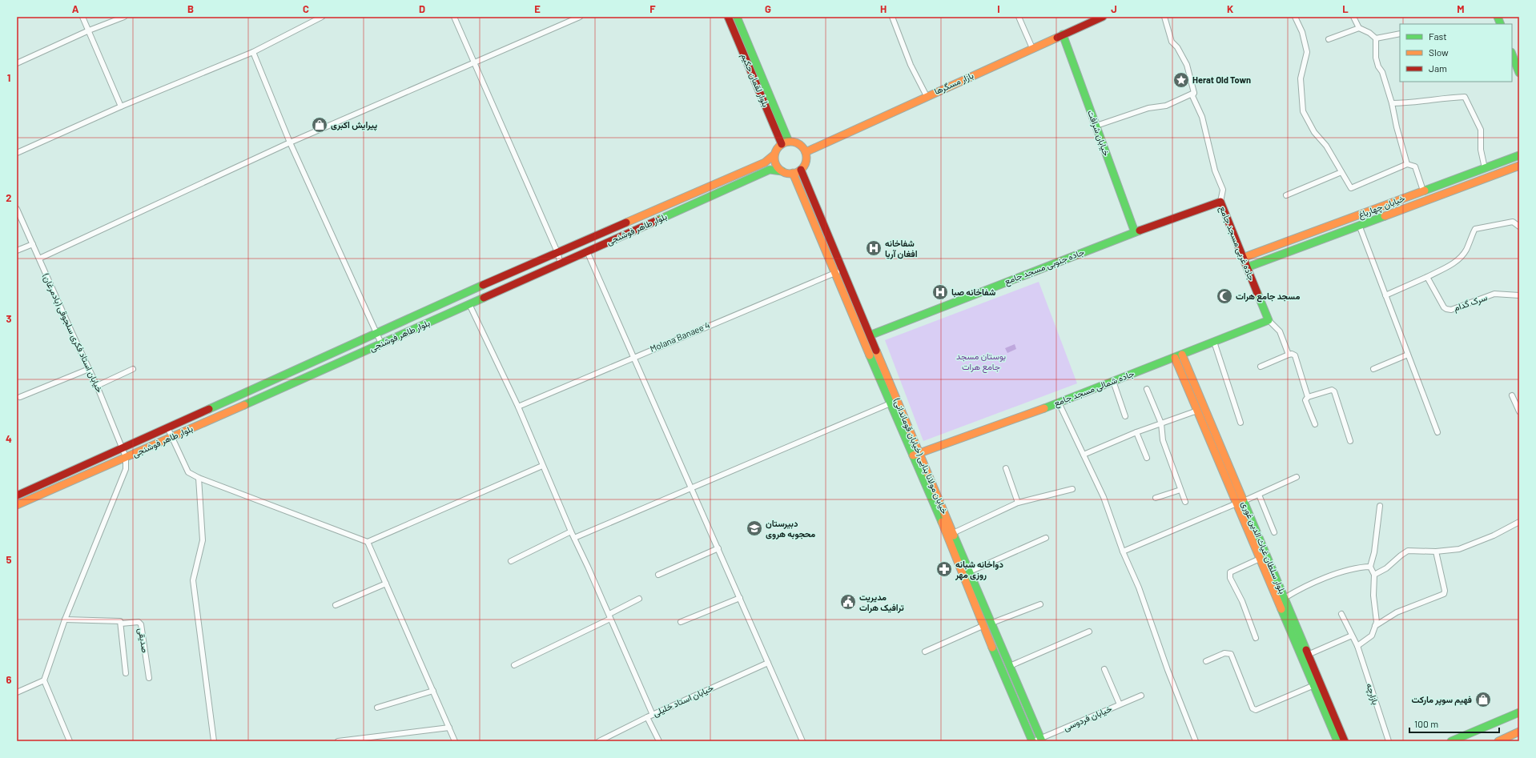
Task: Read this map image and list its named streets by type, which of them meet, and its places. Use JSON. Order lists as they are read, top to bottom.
{
  "streets": {
    "main road": [
      "بلوار لقمان حکیم",
      "بازار مسگرها",
      "خیابان شرافت",
      "خیابان چهارباغ",
      "بلوار طاهر فوشنجی",
      "جاده غربی مسجد جامع",
      "جاده جنوبی مسجد جامع",
      "جاده شمالی مسجد جامع",
      "خیابان مولانا بنایی (خیابان قوماندانی)",
      "بلوار سلطان غیاث الدین غوری"
    ],
    "street": [
      "سرک گدام",
      "خیابان استاد فکری سلجوقی (بادمرغان)",
      "Molana Banaee 4",
      "صدیقی",
      "بازارچه",
      "خیابان استاد خلیلی",
      "خیابان فردوسی"
    ]
  },
  "crossings": [
    ["بلوار لقمان حکیم", "بازار مسگرها"],
    ["بلوار لقمان حکیم", "بلوار طاهر فوشنجی"],
    ["بلوار لقمان حکیم", "خیابان مولانا بنایی (خیابان قوماندانی)"],
    ["بازار مسگرها", "خیابان شرافت"],
    ["بازار مسگرها", "بلوار طاهر فوشنجی"],
    ["بازار مسگرها", "خیابان مولانا بنایی (خیابان قوماندانی)"],
    ["خیابان شرافت", "جاده جنوبی مسجد جامع"],
    ["خیابان چهارباغ", "جاده غربی مسجد جامع"],
    ["بلوار طاهر فوشنجی", "خیابان استاد فکری سلجوقی (بادمرغان)"],
    ["بلوار طاهر فوشنجی", "خیابان مولانا بنایی (خیابان قوماندانی)"],
    ["جاده غربی مسجد جامع", "جاده جنوبی مسجد جامع"],
    ["جاده غربی مسجد جامع", "جاده شمالی مسجد جامع"],
    ["جاده جنوبی مسجد جامع", "خیابان مولانا بنایی (خیابان قوماندانی)"],
    ["Molana Banaee 4", "خیابان مولانا بنایی (خیابان قوماندانی)"],
    ["جاده شمالی مسجد جامع", "خیابان مولانا بنایی (خیابان قوماندانی)"],
    ["جاده شمالی مسجد جامع", "بلوار سلطان غیاث الدین غوری"],
    ["خیابان مولانا بنایی (خیابان قوماندانی)", "خیابان فردوسی"]
  ],
  "parks": ["بوستان مسجد جامع هرات"],
  "places": {
    "place": ["Herat Old Town"],
    "shop": ["پیرایش اکبری", "فهیم سوپر مارکت"],
    "hospital": ["شفاخانه افغان آریا", "شفاخانه صبا"],
    "mosque": ["مسجد جامع هرات"],
    "school or university": ["دبیرستان محجوبه هروی"],
    "pharmacy": ["دواخانه شبانه روزی مهر"],
    "public building": ["مدیریت ترافیک هرات"]
  },
  "legend": ["Fast", "Slow", "Jam"],
  "scale_bar": "100 m",
  "grid": {
    "columns": [
      "A",
      "B",
      "C",
      "D",
      "E",
      "F",
      "G",
      "H",
      "I",
      "J",
      "K",
      "L",
      "M"
    ],
    "rows": [
      "1",
      "2",
      "3",
      "4",
      "5",
      "6"
    ]
  }
}
